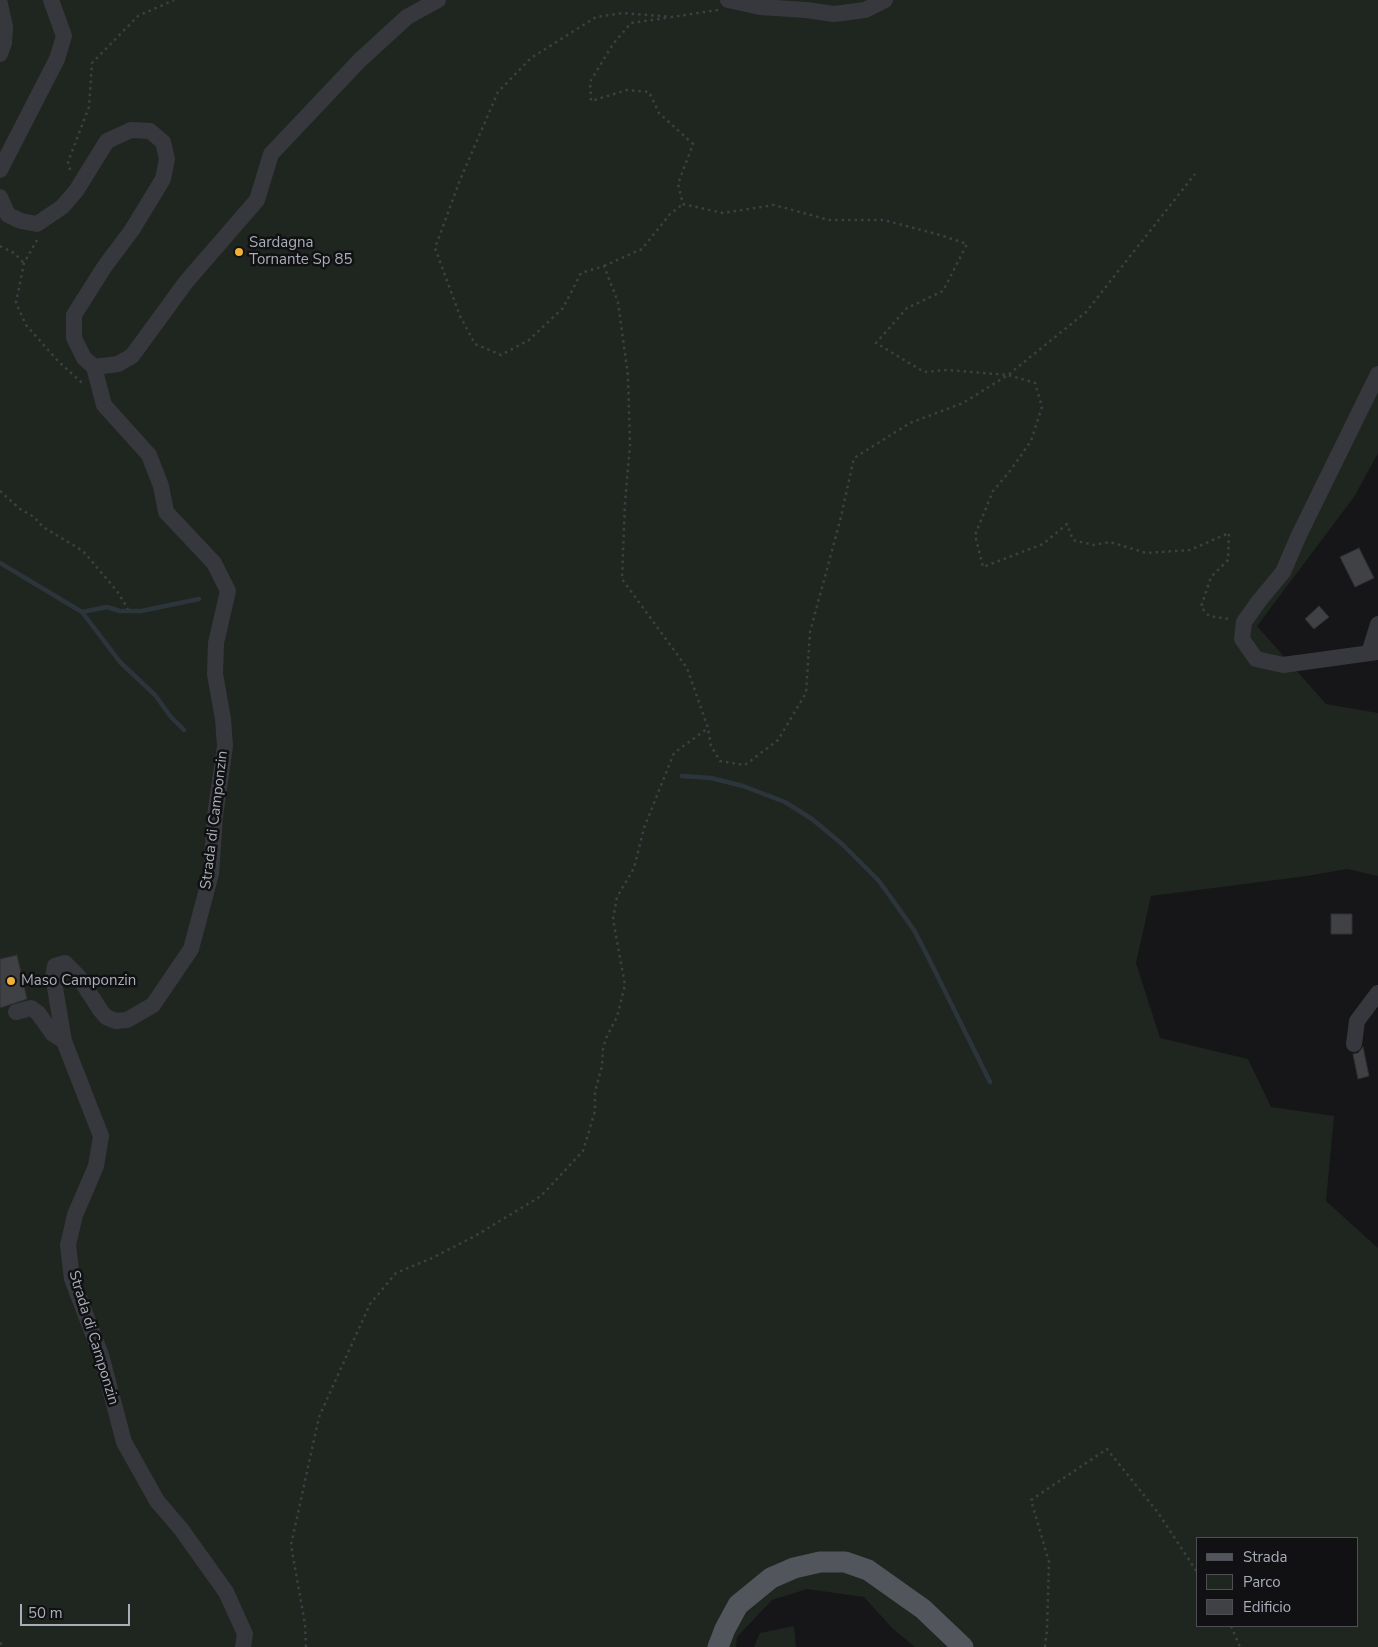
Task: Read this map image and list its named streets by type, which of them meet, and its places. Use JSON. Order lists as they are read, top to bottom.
{
  "streets": {
    "street": ["Strada di Camponzin"]
  },
  "places": ["Sardagna Tornante Sp 85", "Maso Camponzin"],
  "legend": ["Strada", "Parco", "Edificio"],
  "scale_bar": "50 m"
}
